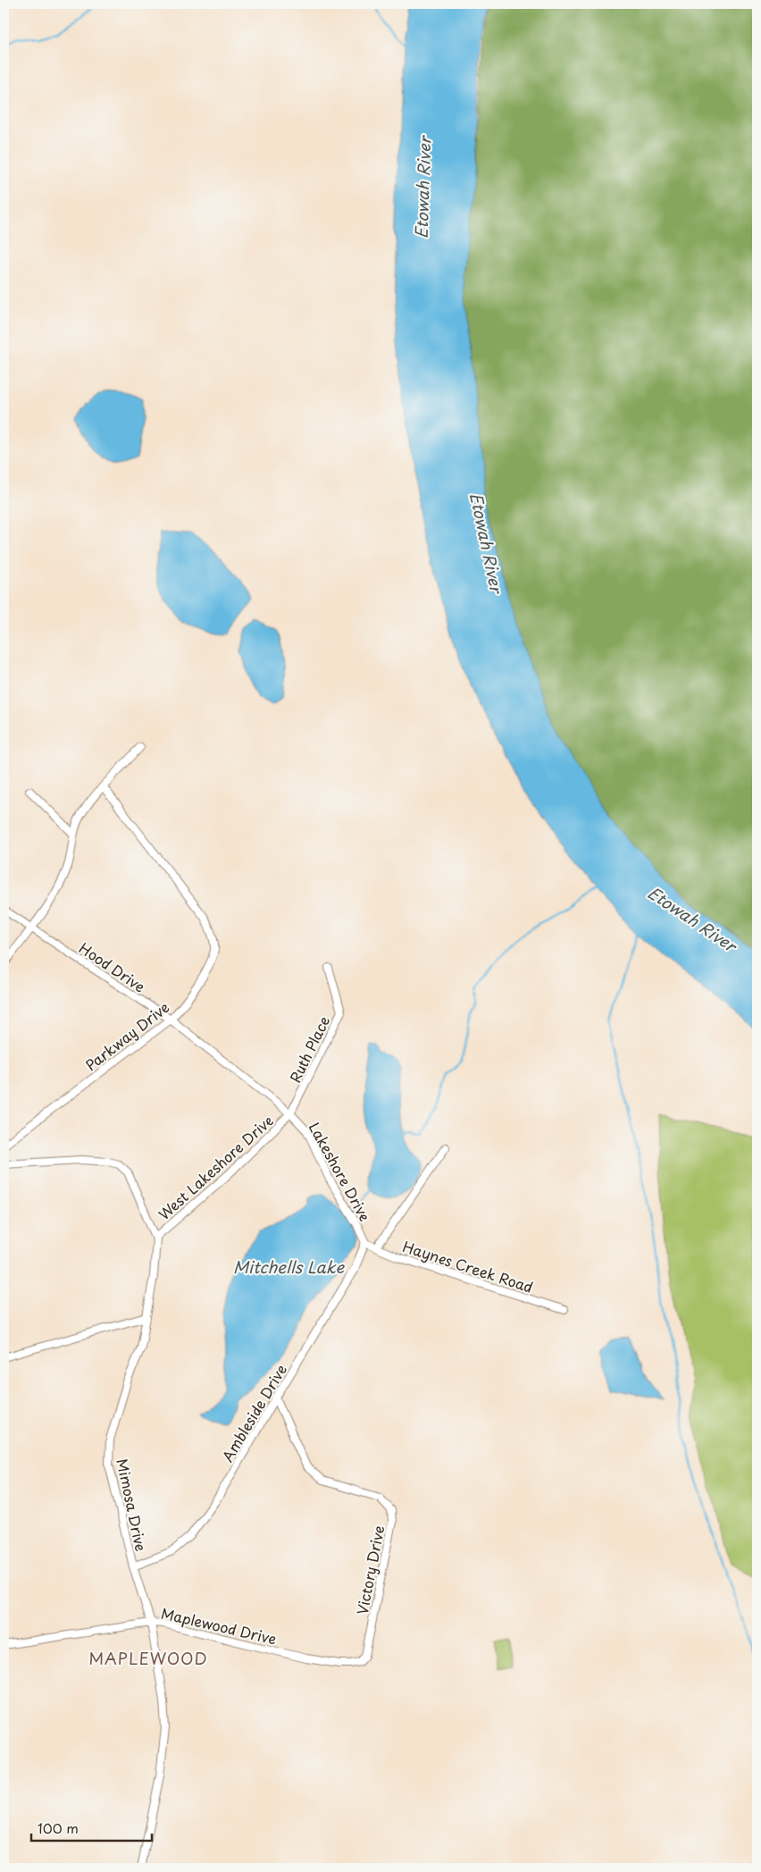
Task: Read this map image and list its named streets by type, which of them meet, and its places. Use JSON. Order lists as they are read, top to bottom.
{
  "streets": {
    "street": [
      "Hood Drive",
      "Parkway Drive",
      "Ruth Place",
      "West Lakeshore Drive",
      "Lakeshore Drive",
      "Haynes Creek Road",
      "Ambleside Drive",
      "Mimosa Drive",
      "Victory Drive",
      "Maplewood Drive"
    ]
  },
  "crossings": [
    ["Hood Drive", "Parkway Drive"],
    ["Hood Drive", "Ruth Place"],
    ["Hood Drive", "West Lakeshore Drive"],
    ["Hood Drive", "Lakeshore Drive"],
    ["Ruth Place", "West Lakeshore Drive"],
    ["Ruth Place", "Lakeshore Drive"],
    ["West Lakeshore Drive", "Lakeshore Drive"],
    ["West Lakeshore Drive", "Mimosa Drive"],
    ["Lakeshore Drive", "Haynes Creek Road"],
    ["Lakeshore Drive", "Ambleside Drive"],
    ["Haynes Creek Road", "Ambleside Drive"],
    ["Ambleside Drive", "Mimosa Drive"],
    ["Ambleside Drive", "Victory Drive"],
    ["Mimosa Drive", "Maplewood Drive"],
    ["Victory Drive", "Maplewood Drive"]
  ],
  "districts": ["MAPLEWOOD"],
  "water": ["Etowah River", "Mitchells Lake"],
  "scale_bar": "100 m"
}
